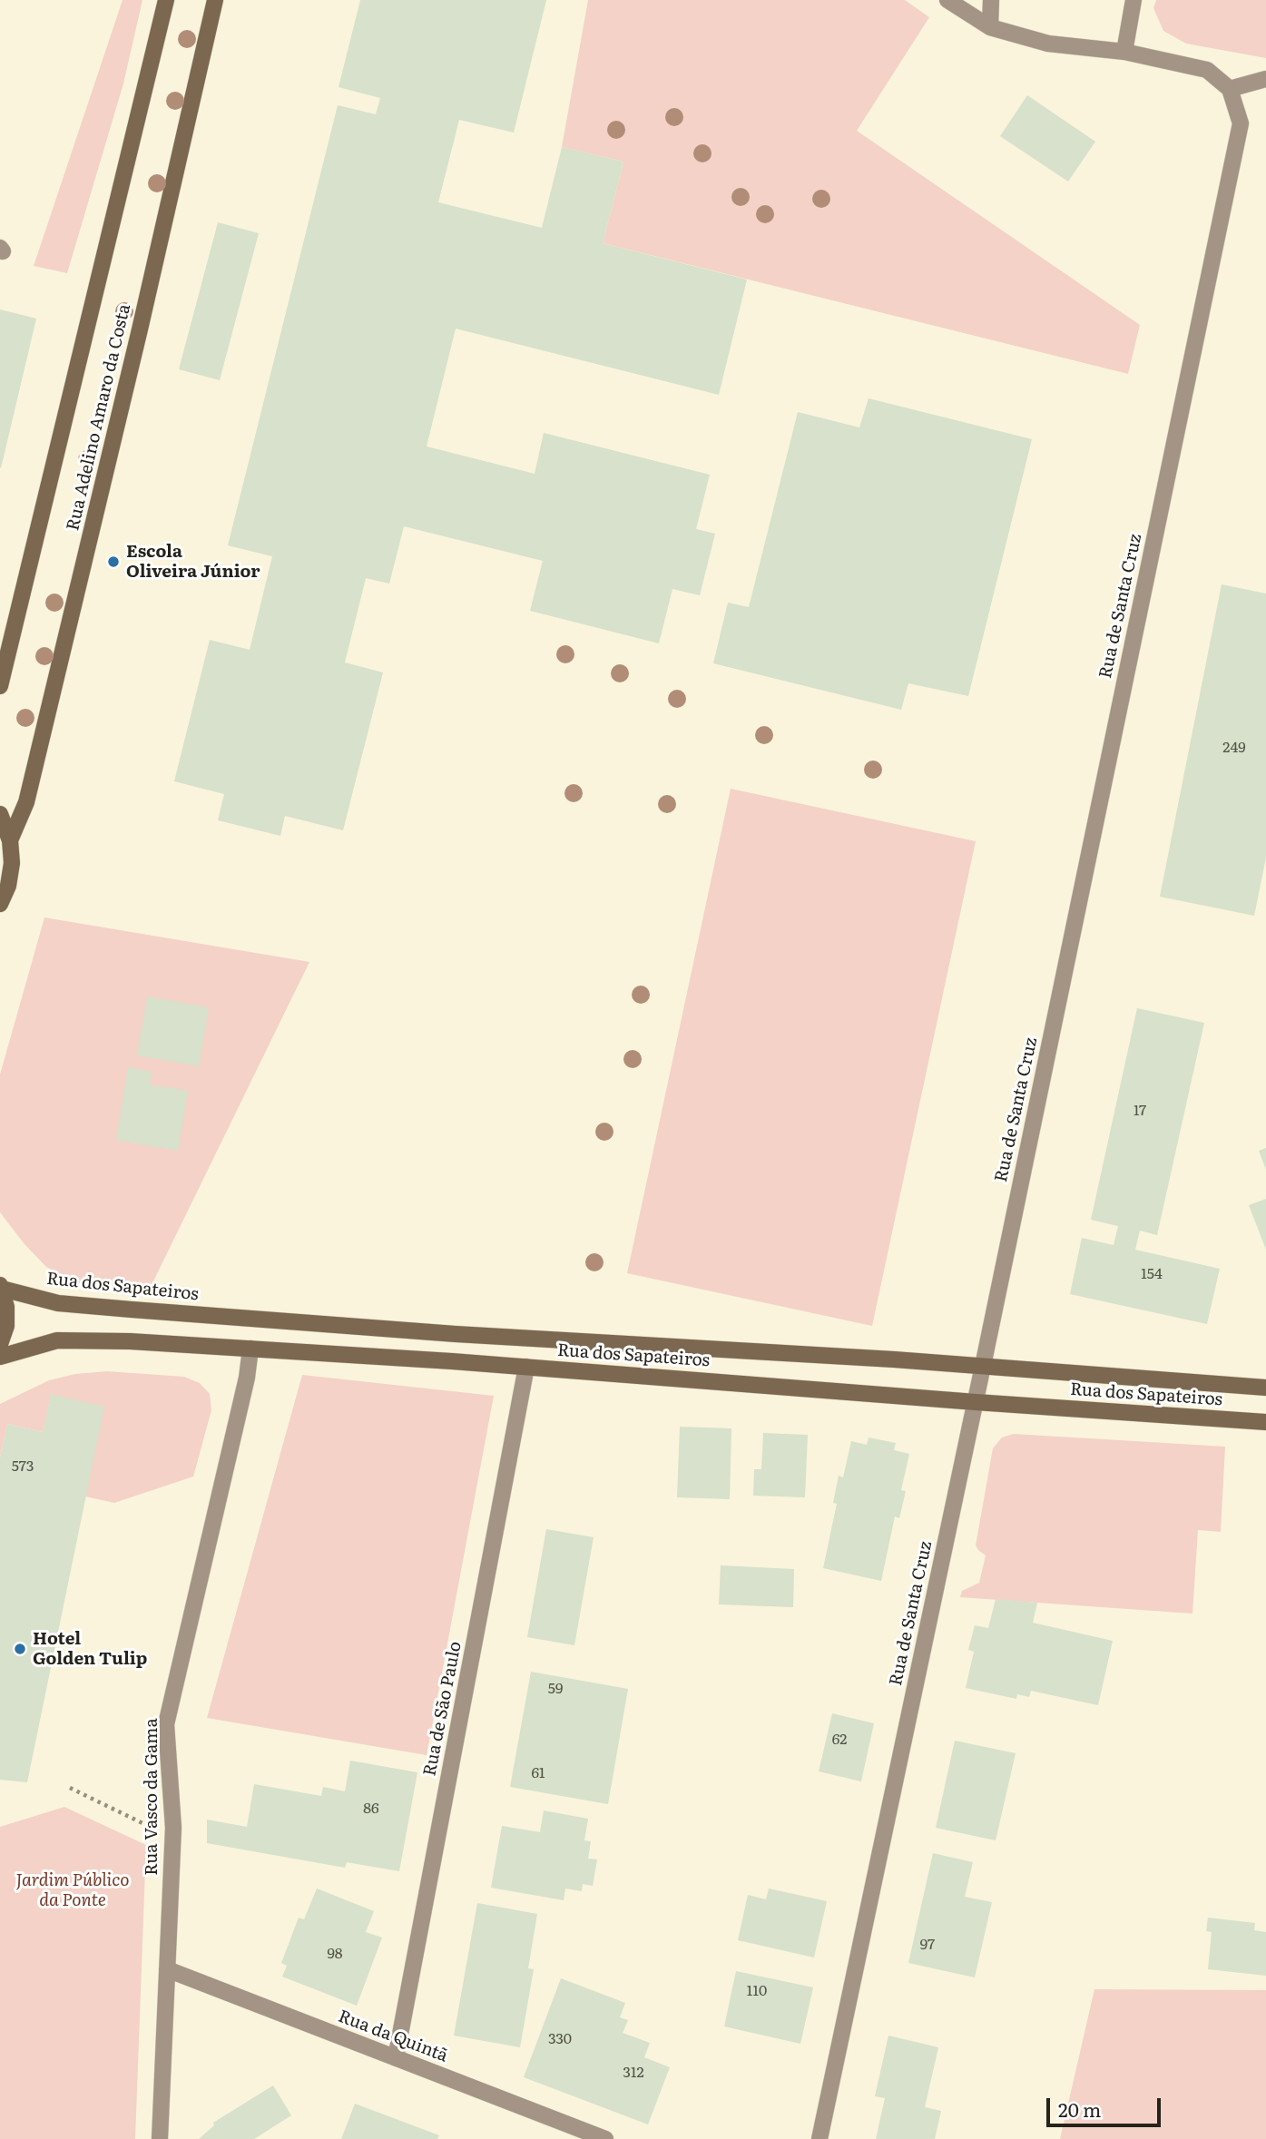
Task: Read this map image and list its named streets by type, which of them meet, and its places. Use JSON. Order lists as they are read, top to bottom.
{
  "streets": {
    "street": [
      "Rua Adelino Amaro da Costa",
      "Rua de Santa Cruz",
      "Rua dos Sapateiros",
      "Rua de São Paulo",
      "Rua Vasco da Gama",
      "Rua da Quintã"
    ]
  },
  "crossings": [
    ["Rua de Santa Cruz", "Rua dos Sapateiros"],
    ["Rua dos Sapateiros", "Rua de São Paulo"],
    ["Rua dos Sapateiros", "Rua Vasco da Gama"],
    ["Rua de São Paulo", "Rua da Quintã"],
    ["Rua Vasco da Gama", "Rua da Quintã"]
  ],
  "parks": ["Jardim Público da Ponte"],
  "places": ["Escola Oliveira Júnior", "Hotel Golden Tulip"],
  "house_numbers": [
    "249",
    "17",
    "154",
    "573",
    "59",
    "62",
    "61",
    "86",
    "97",
    "98",
    "110",
    "330",
    "312"
  ],
  "scale_bar": "20 m"
}
